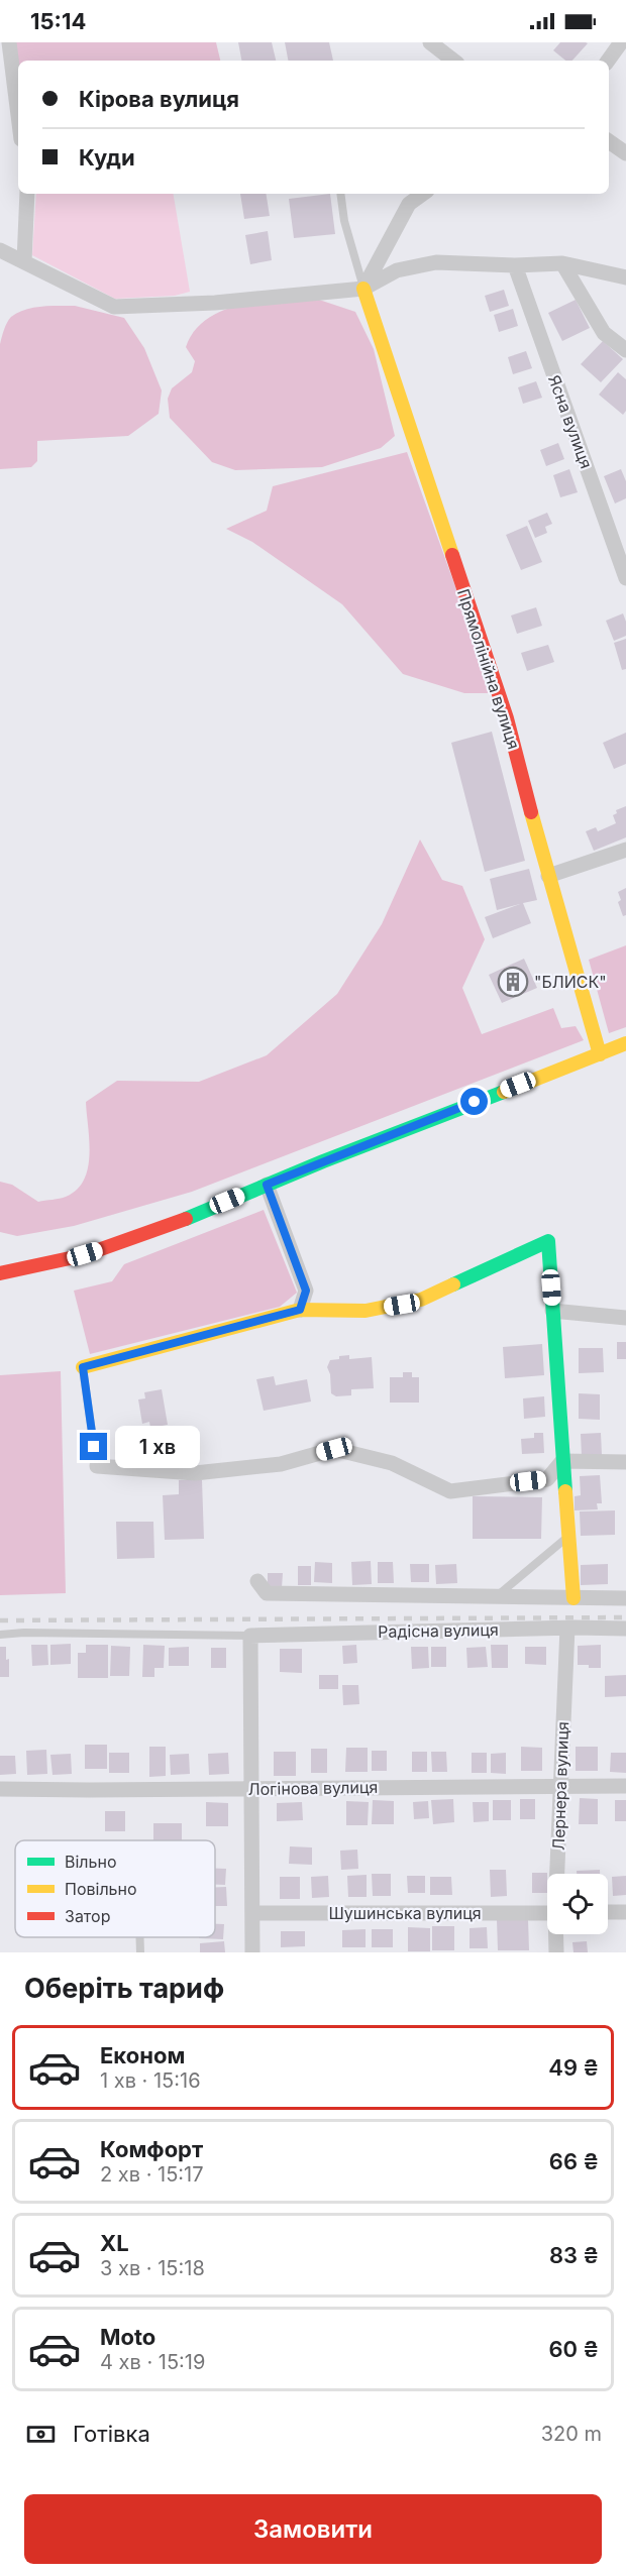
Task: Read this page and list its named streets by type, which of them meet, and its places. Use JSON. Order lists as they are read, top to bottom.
{
  "streets": {
    "street": [
      "Ясна вулиця",
      "Прямолінійна вулиця",
      "Радісна вулиця",
      "Лернера вулиця",
      "Логінова вулиця",
      "Шушинська вулиця"
    ]
  },
  "crossings": [
    ["Радісна вулиця", "Лернера вулиця"],
    ["Лернера вулиця", "Логінова вулиця"]
  ],
  "places": {
    "building": ["\"БЛИСК\""]
  },
  "legend": ["Вільно", "Повільно", "Затор"],
  "page": {
    "status": "15:14",
    "banner": ["Кірова вулиця", "Куди"],
    "bubble": "1 хв",
    "heading": "Оберіть тариф",
    "list": [
      {
        "name": "Економ",
        "note": "1 хв · 15:16",
        "value": "49 ₴"
      },
      {
        "name": "Комфорт",
        "note": "2 хв · 15:17",
        "value": "66 ₴"
      },
      {
        "name": "XL",
        "note": "3 хв · 15:18",
        "value": "83 ₴"
      },
      {
        "name": "Moto",
        "note": "4 хв · 15:19",
        "value": "60 ₴"
      }
    ],
    "pay": ["Готівка", "320 m"],
    "buttons": "Замовити"
  }
}
